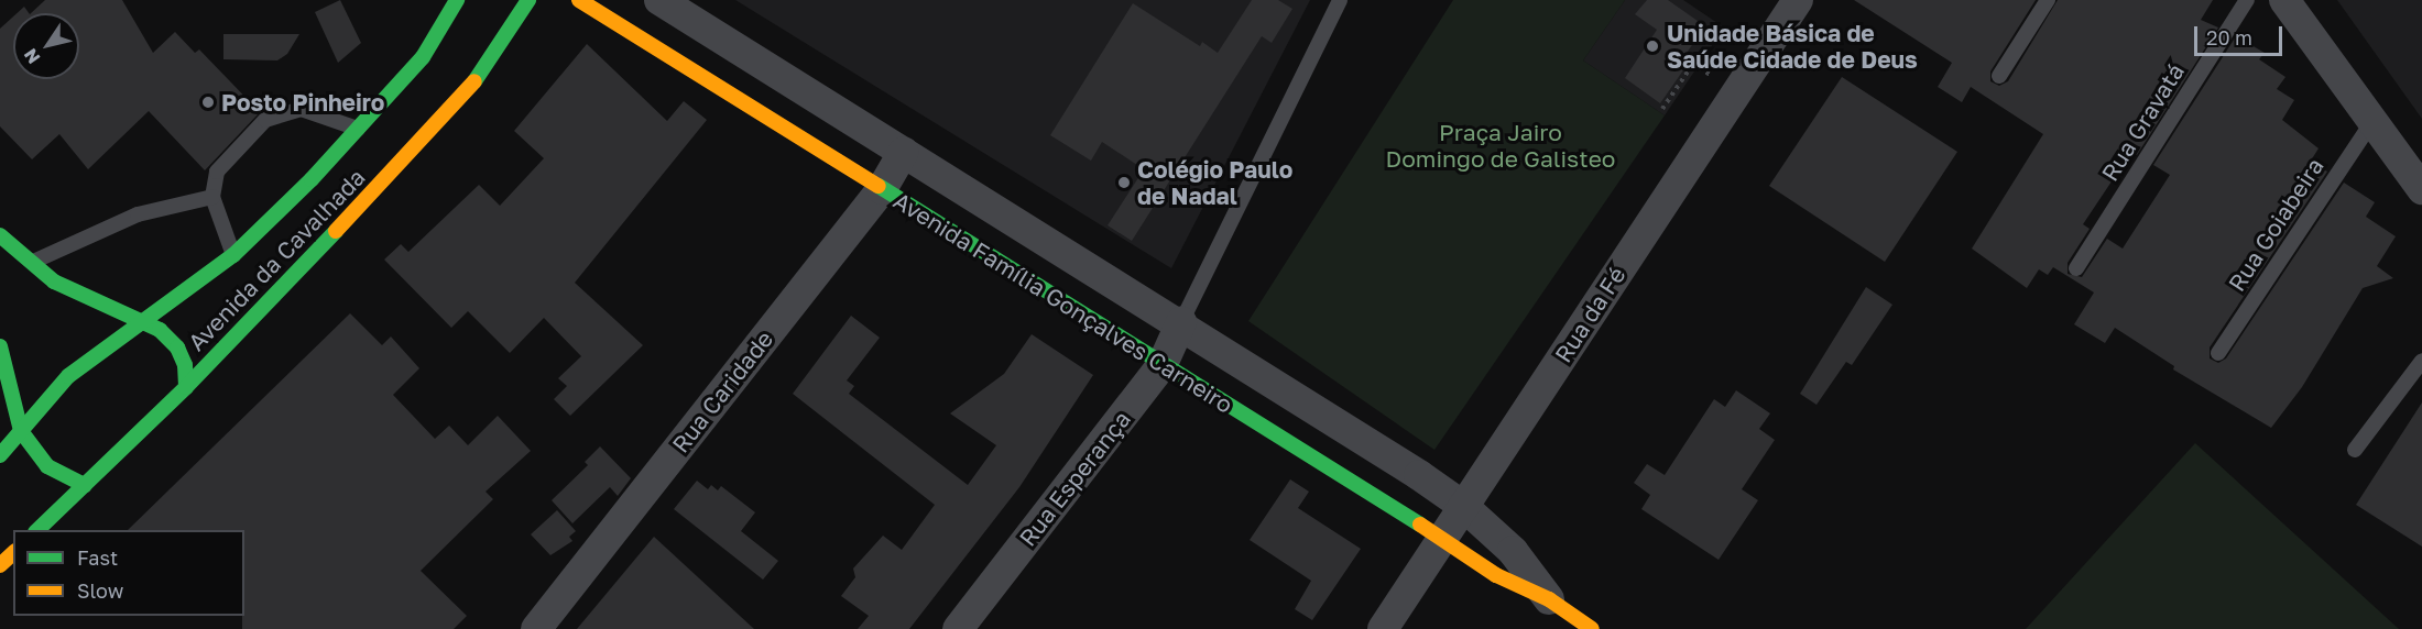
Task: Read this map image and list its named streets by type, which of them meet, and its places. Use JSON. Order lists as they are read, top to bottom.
{
  "streets": {
    "main road": ["Avenida da Cavalhada", "Avenida Família Gonçalves Carneiro"],
    "street": ["Rua da Fé", "Rua Caridade", "Rua Esperança"],
    "lane": ["Rua Gravatá", "Rua Goiabeira"]
  },
  "crossings": [
    ["Avenida Família Gonçalves Carneiro", "Rua da Fé"],
    ["Avenida Família Gonçalves Carneiro", "Rua Caridade"],
    ["Avenida Família Gonçalves Carneiro", "Rua Esperança"]
  ],
  "parks": ["Praça Jairo Domingo de Galisteo"],
  "places": ["Unidade Básica de Saúde Cidade de Deus", "Posto Pinheiro", "Colégio Paulo de Nadal"],
  "legend": ["Fast", "Slow"],
  "scale_bar": "20 m",
  "north": "bottom left"
}
